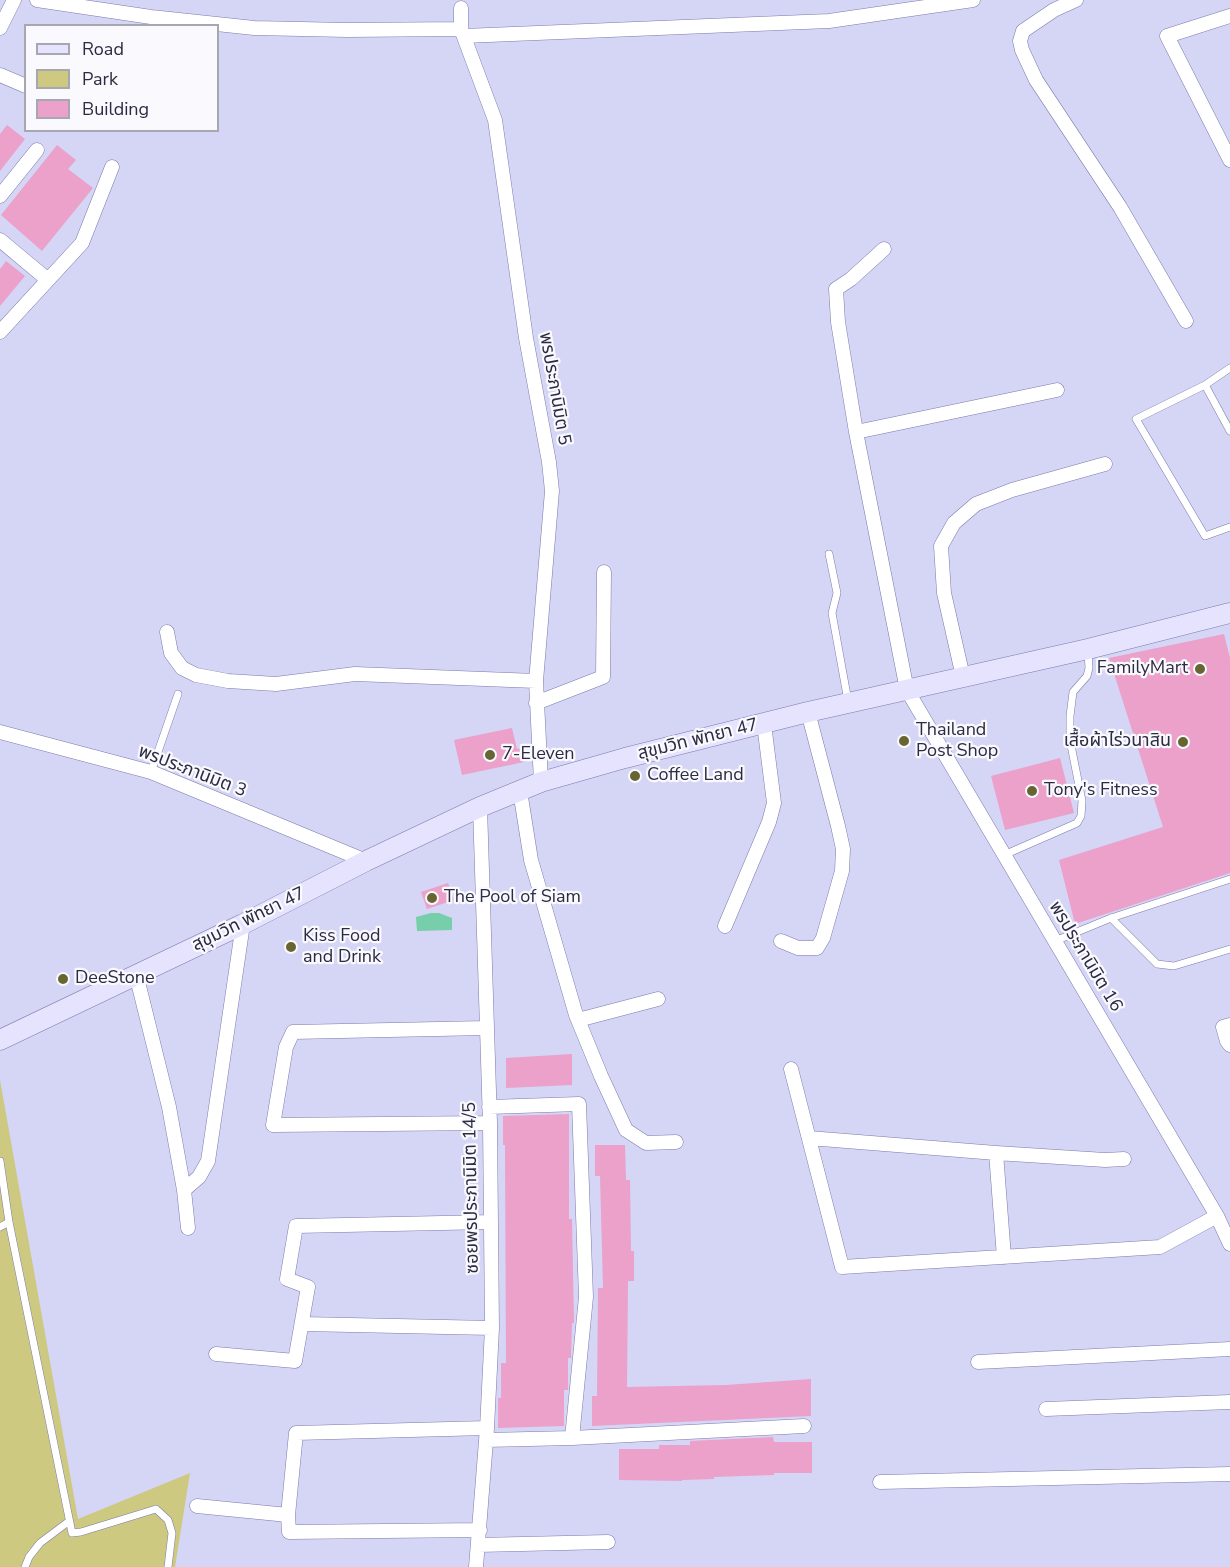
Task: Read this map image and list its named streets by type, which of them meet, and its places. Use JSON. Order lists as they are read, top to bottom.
{
  "streets": {
    "street": [
      "พรประภานิมิต 5",
      "สุขุมวิท พัทยา 47",
      "พรประภานิมิต 3",
      "พรประภานิมิต 16",
      "ซอยพรประภานิมิต 14/5"
    ]
  },
  "crossings": [
    ["พรประภานิมิต 5", "สุขุมวิท พัทยา 47"],
    ["สุขุมวิท พัทยา 47", "พรประภานิมิต 3"],
    ["สุขุมวิท พัทยา 47", "พรประภานิมิต 16"],
    ["สุขุมวิท พัทยา 47", "ซอยพรประภานิมิต 14/5"]
  ],
  "places": [
    "FamilyMart",
    "Thailand Post Shop",
    "เสื้อผ้าไร่วนาสิน",
    "7-Eleven",
    "Coffee Land",
    "Tony's Fitness",
    "The Pool of Siam",
    "Kiss Food and Drink",
    "DeeStone"
  ],
  "legend": ["Road", "Park", "Building"]
}
